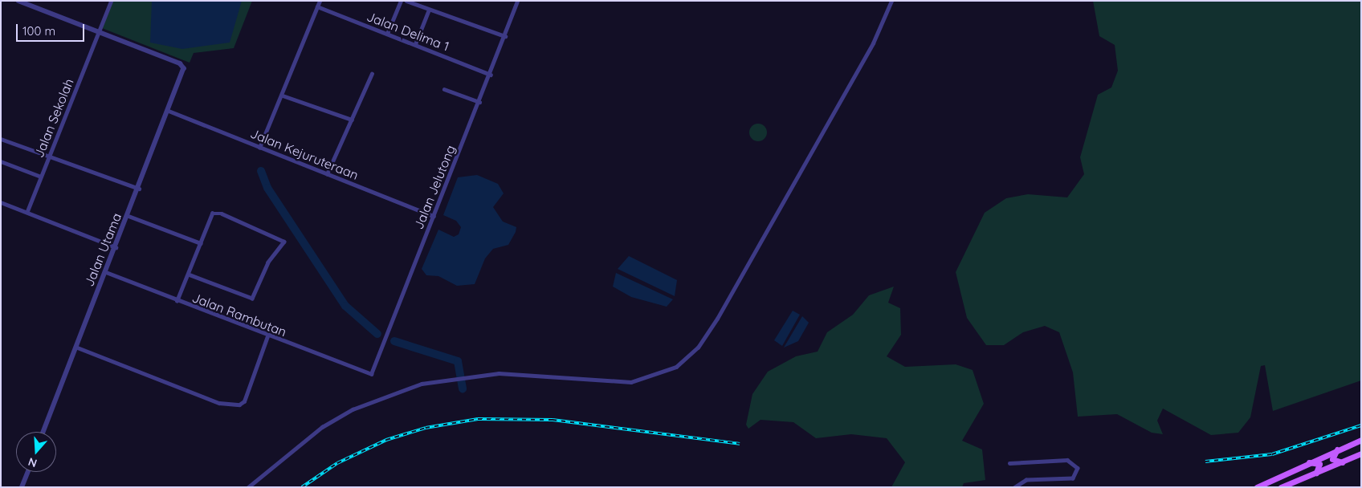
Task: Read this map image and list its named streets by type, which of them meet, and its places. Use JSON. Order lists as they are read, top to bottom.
{
  "streets": {
    "street": [
      "Jalan Delima 1",
      "Jalan Sekolah",
      "Jalan Kejuruteraan",
      "Jalan Jelutong",
      "Jalan Utama",
      "Jalan Rambutan"
    ]
  },
  "crossings": [
    ["Jalan Delima 1", "Jalan Jelutong"],
    ["Jalan Sekolah", "Jalan Utama"],
    ["Jalan Kejuruteraan", "Jalan Jelutong"],
    ["Jalan Kejuruteraan", "Jalan Utama"],
    ["Jalan Jelutong", "Jalan Rambutan"],
    ["Jalan Utama", "Jalan Rambutan"]
  ],
  "scale_bar": "100 m",
  "north": "bottom"
}
